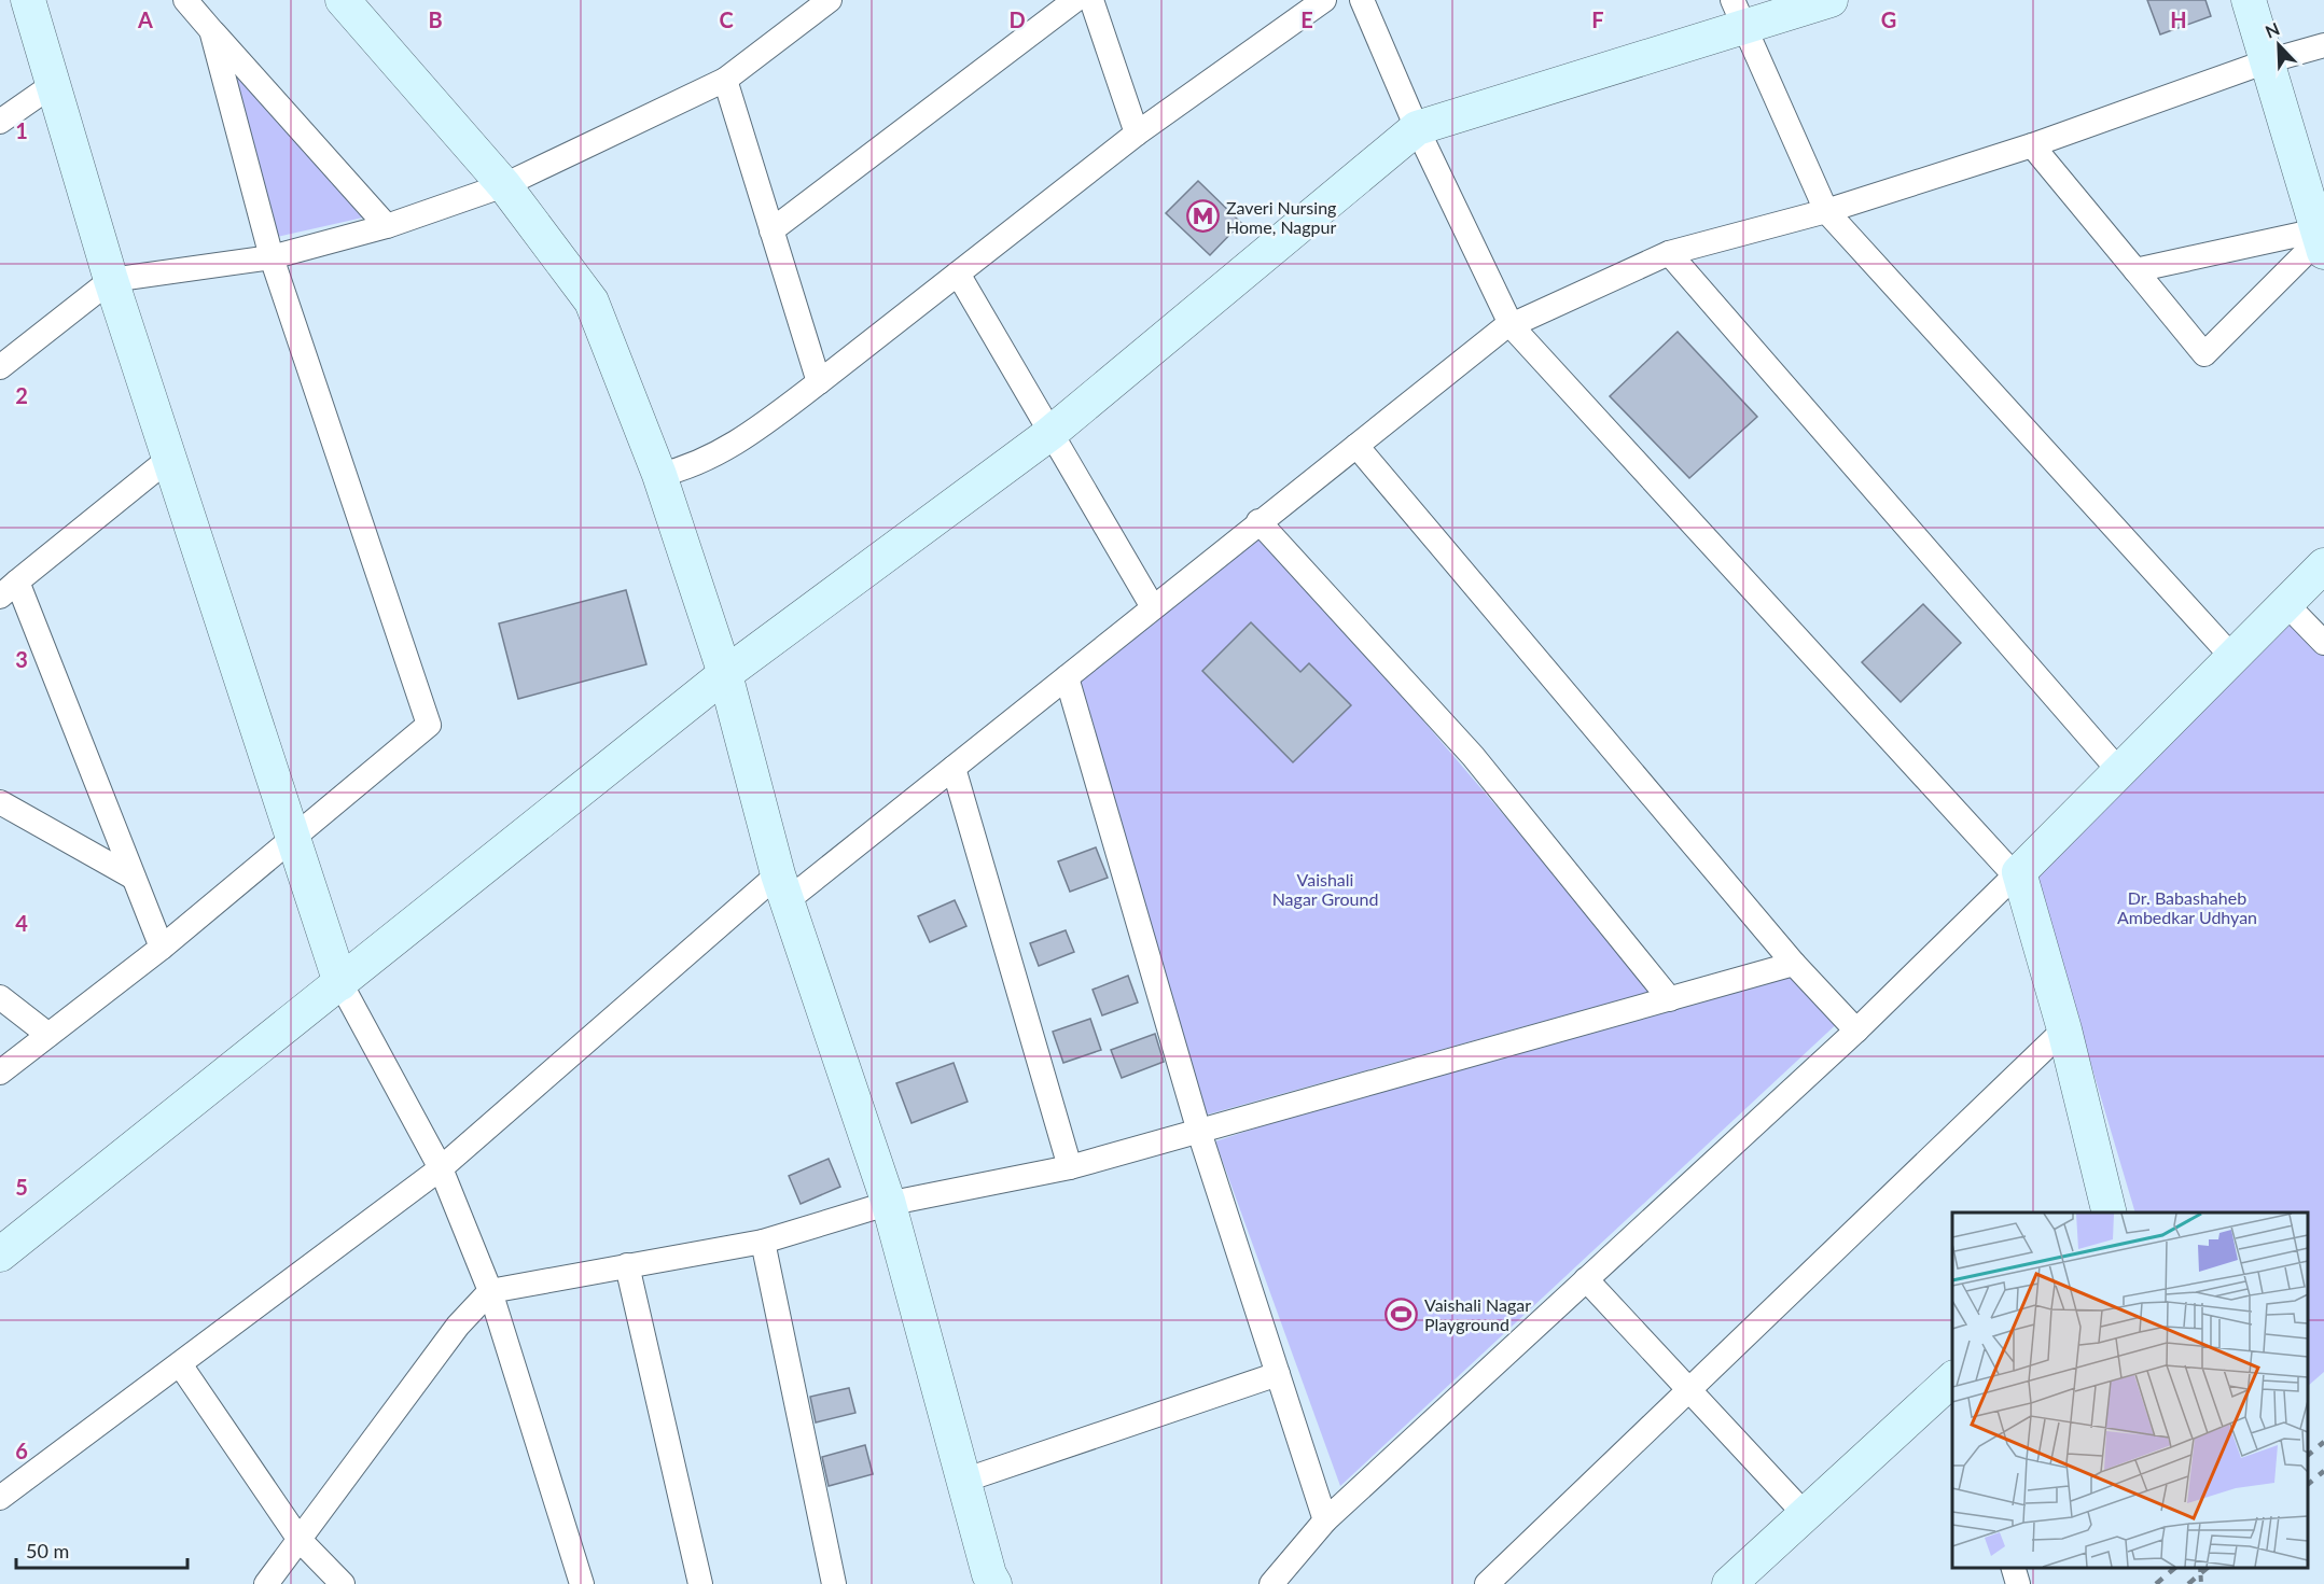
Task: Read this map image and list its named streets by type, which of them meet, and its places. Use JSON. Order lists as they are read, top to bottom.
{
  "parks": ["Vaishali Nagar Ground", "Dr. Babashaheb Ambedkar Udhyan"],
  "places": {
    "metro station": ["Zaveri Nursing Home, Nagpur"],
    "sports": ["Vaishali Nagar Playground"]
  },
  "scale_bar": "50 m",
  "north": "top left",
  "grid": {
    "columns": [
      "A",
      "B",
      "C",
      "D",
      "E",
      "F",
      "G",
      "H"
    ],
    "rows": [
      "1",
      "2",
      "3",
      "4",
      "5",
      "6"
    ]
  }
}
